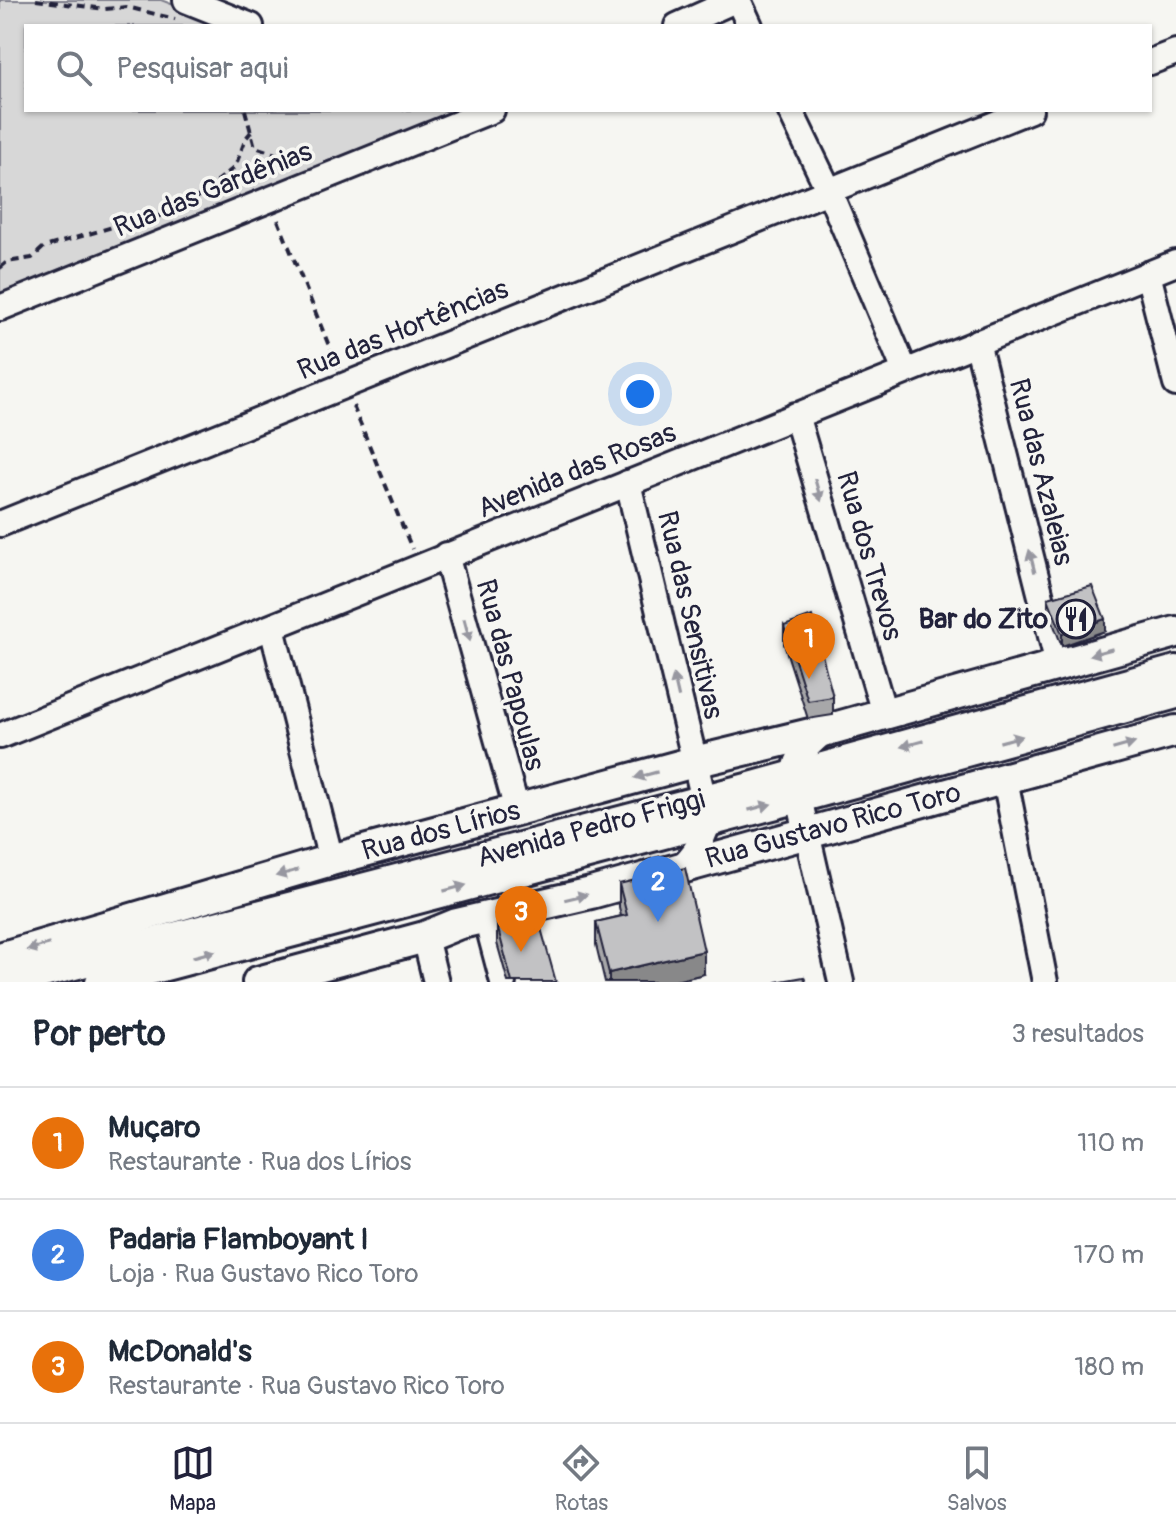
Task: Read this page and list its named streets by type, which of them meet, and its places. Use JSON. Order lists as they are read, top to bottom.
{
  "streets": {
    "main road": ["Rua Gustavo Rico Toro", "Avenida Pedro Friggi", "Rua dos Lírios"],
    "street": [
      "Rua das Gardênias",
      "Rua das Hortências",
      "Avenida das Rosas",
      "Rua das Azaleias",
      "Rua dos Trevos",
      "Rua das Sensitivas",
      "Rua das Papoulas"
    ]
  },
  "crossings": [
    ["Avenida das Rosas", "Rua das Azaleias"],
    ["Avenida das Rosas", "Rua dos Trevos"],
    ["Avenida das Rosas", "Rua das Sensitivas"],
    ["Avenida das Rosas", "Rua das Papoulas"],
    ["Rua das Azaleias", "Rua dos Lírios"],
    ["Rua dos Trevos", "Rua dos Lírios"],
    ["Rua das Sensitivas", "Avenida Pedro Friggi"],
    ["Rua das Sensitivas", "Rua dos Lírios"],
    ["Rua das Papoulas", "Rua dos Lírios"]
  ],
  "one_way": [
    "Rua dos Trevos",
    "Rua das Sensitivas",
    "Rua Gustavo Rico Toro",
    "Rua dos Lírios"
  ],
  "places": {
    "restaurant": ["Bar do Zito"]
  },
  "page": {
    "search": "Pesquisar aqui",
    "pins": ["1", "2", "3"],
    "heading": ["Por perto", "3 resultados"],
    "list": [
      {
        "mark": "1",
        "name": "Muçaro",
        "note": "Restaurante · Rua dos Lírios",
        "value": "110 m"
      },
      {
        "mark": "2",
        "name": "Padaria Flamboyant I",
        "note": "Loja · Rua Gustavo Rico Toro",
        "value": "170 m"
      },
      {
        "mark": "3",
        "name": "McDonald's",
        "note": "Restaurante · Rua Gustavo Rico Toro",
        "value": "180 m"
      }
    ],
    "nav": ["Mapa", "Rotas", "Salvos"]
  }
}
